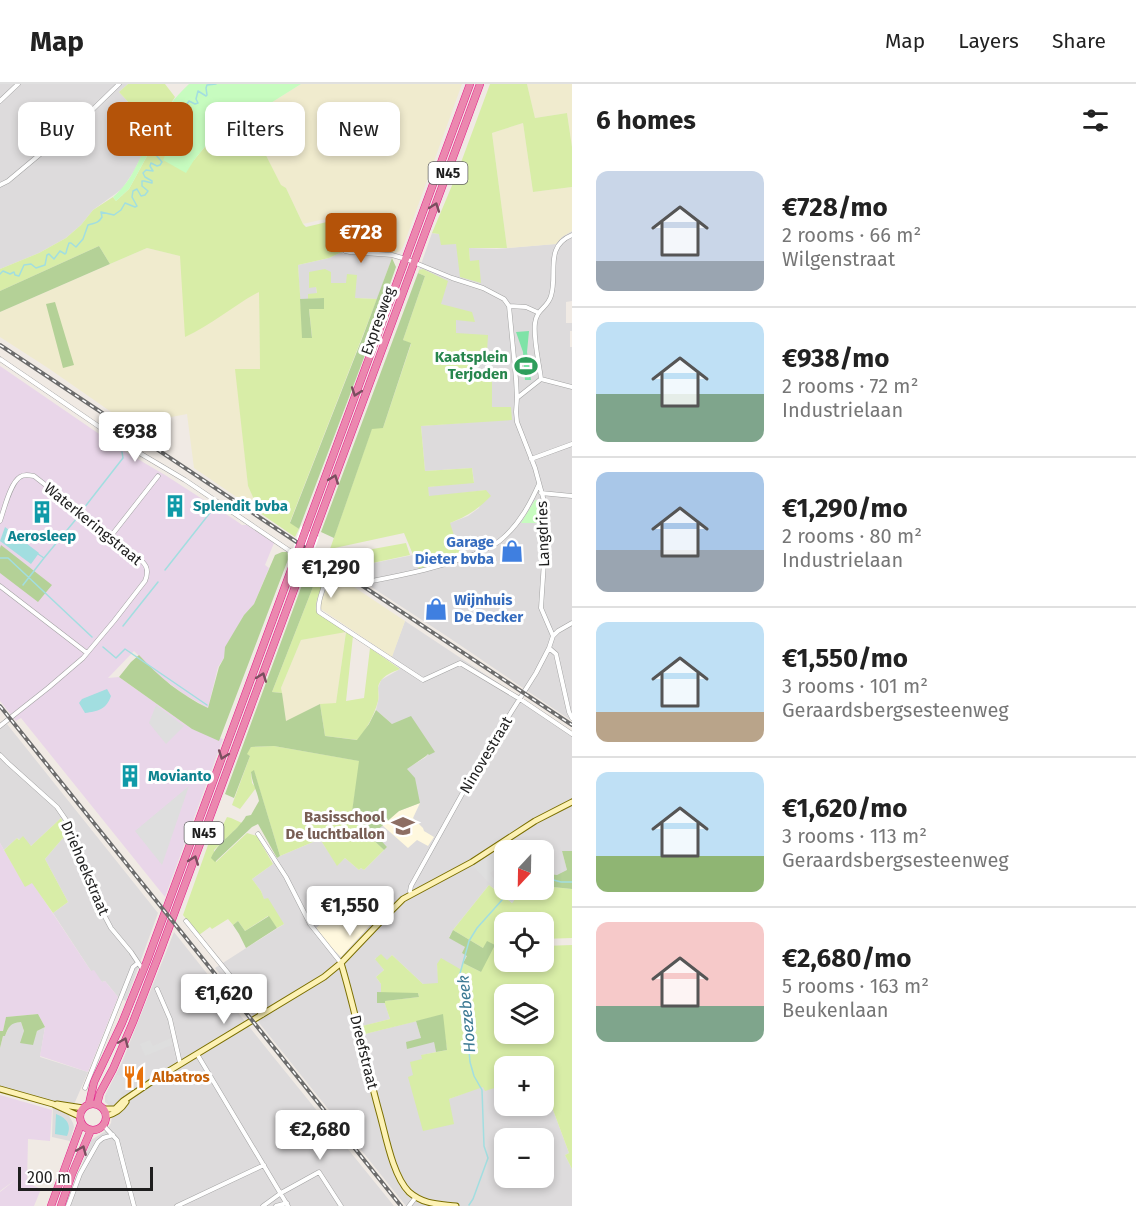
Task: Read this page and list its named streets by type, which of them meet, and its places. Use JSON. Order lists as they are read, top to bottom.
{
  "streets": {
    "highway": ["N45", "Expresweg"],
    "main road": ["Dreefstraat"],
    "street": [
      "Waterkeringstraat",
      "Langdries",
      "Ninovestraat",
      "Driehoekstraat"
    ]
  },
  "crossings": [
    ["N45", "Expresweg"],
    ["N45", "Driehoekstraat"],
    ["Langdries", "Ninovestraat"]
  ],
  "water": ["Hoezebeek"],
  "places": {
    "sports": ["Kaatsplein Terjoden"],
    "building": ["Splendit bvba", "Aerosleep", "Movianto"],
    "shop": ["Garage Dieter bvba", "Wijnhuis De Decker"],
    "school or university": ["Basisschool De luchtballon"],
    "restaurant": ["Albatros"]
  },
  "scale_bar": "200 m",
  "north": "bottom",
  "page": {
    "header": "Map",
    "nav": ["Map", "Layers", "Share"],
    "heading": "6 homes",
    "chip": [
      "Buy",
      "Rent",
      "Filters",
      "New"
    ],
    "list": [
      {
        "name": "€728/mo",
        "note": "2 rooms · 66 m² · Wilgenstraat"
      },
      {
        "name": "€938/mo",
        "note": "2 rooms · 72 m² · Industrielaan"
      },
      {
        "name": "€1,290/mo",
        "note": "2 rooms · 80 m² · Industrielaan"
      },
      {
        "name": "€1,550/mo",
        "note": "3 rooms · 101 m² · Geraardsbergsesteenweg"
      },
      {
        "name": "€1,620/mo",
        "note": "3 rooms · 113 m² · Geraardsbergsesteenweg"
      },
      {
        "name": "€2,680/mo",
        "note": "5 rooms · 163 m² · Beukenlaan"
      }
    ],
    "price": [
      "€728",
      "€938",
      "€1,290",
      "€1,550",
      "€1,620",
      "€2,680"
    ],
    "map_buttons": ["+", "−"],
    "scale": "200 m"
  }
}
